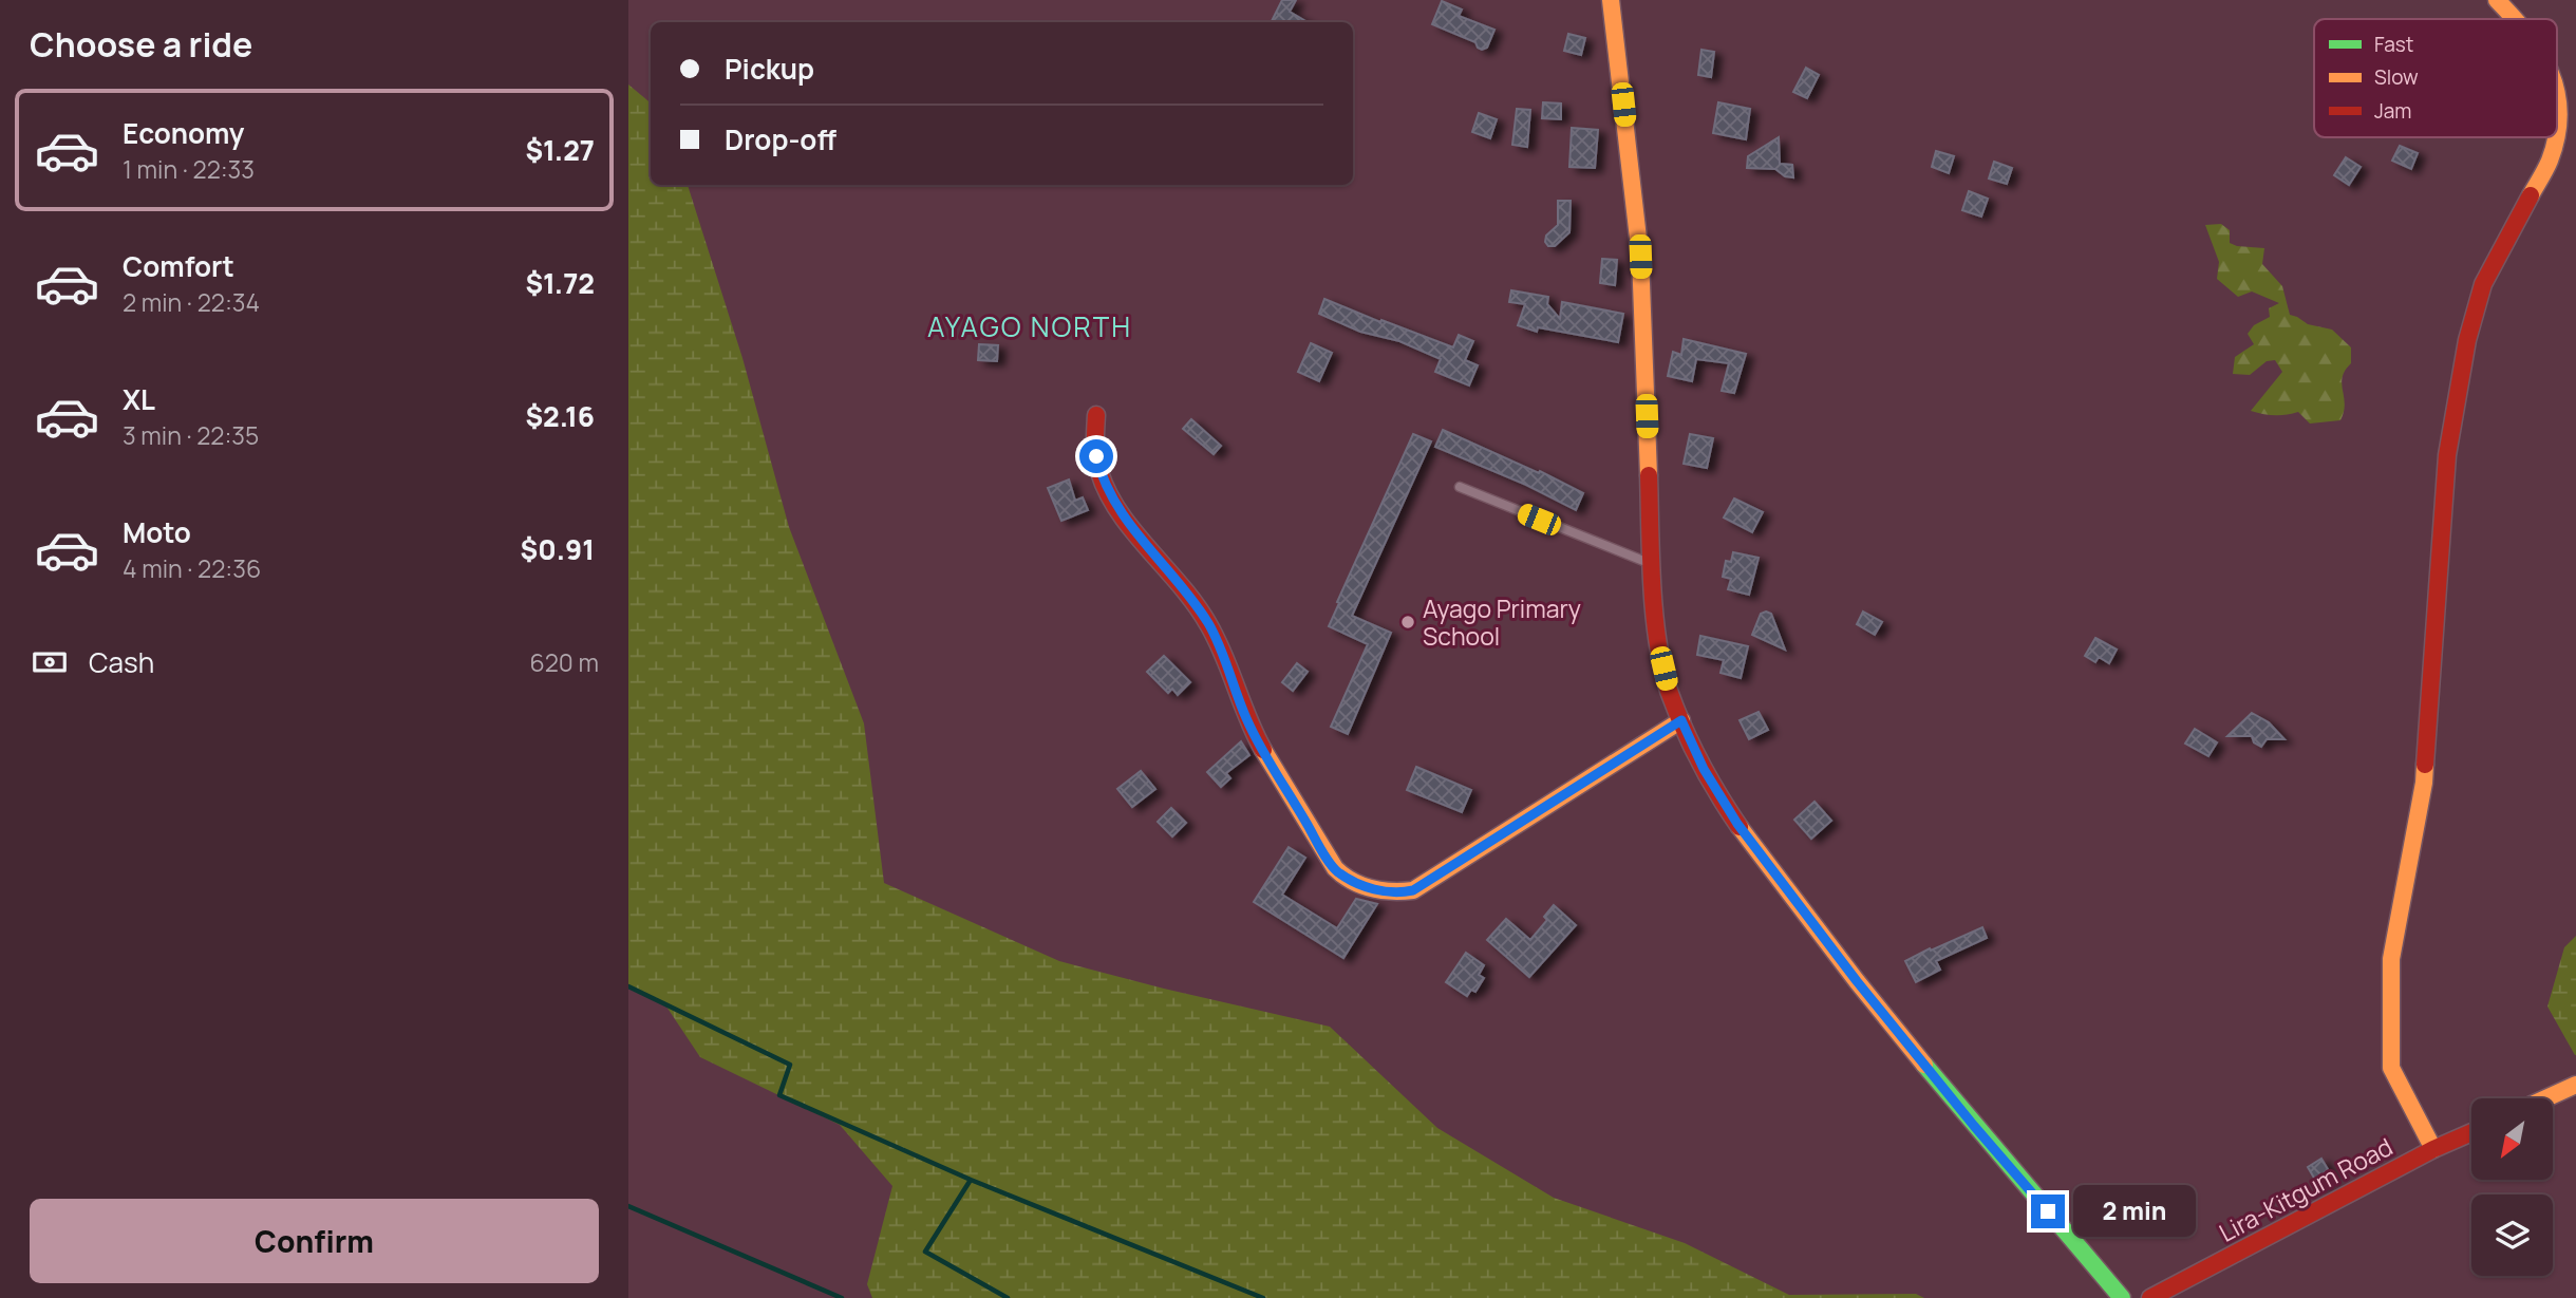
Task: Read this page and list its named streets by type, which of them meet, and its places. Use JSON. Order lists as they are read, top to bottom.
{
  "streets": {
    "street": ["Lira-Kitgum Road"]
  },
  "districts": ["AYAGO NORTH"],
  "places": ["Ayago Primary School"],
  "legend": ["Fast", "Slow", "Jam"],
  "north": "bottom left",
  "page": {
    "heading": "Choose a ride",
    "banner": ["Pickup", "Drop-off"],
    "list": [
      {
        "name": "Economy",
        "note": "1 min · 22:33",
        "value": "$1.27"
      },
      {
        "name": "Comfort",
        "note": "2 min · 22:34",
        "value": "$1.72"
      },
      {
        "name": "XL",
        "note": "3 min · 22:35",
        "value": "$2.16"
      },
      {
        "name": "Moto",
        "note": "4 min · 22:36",
        "value": "$0.91"
      }
    ],
    "pay": ["Cash", "620 m"],
    "buttons": "Confirm",
    "bubble": "2 min"
  }
}
